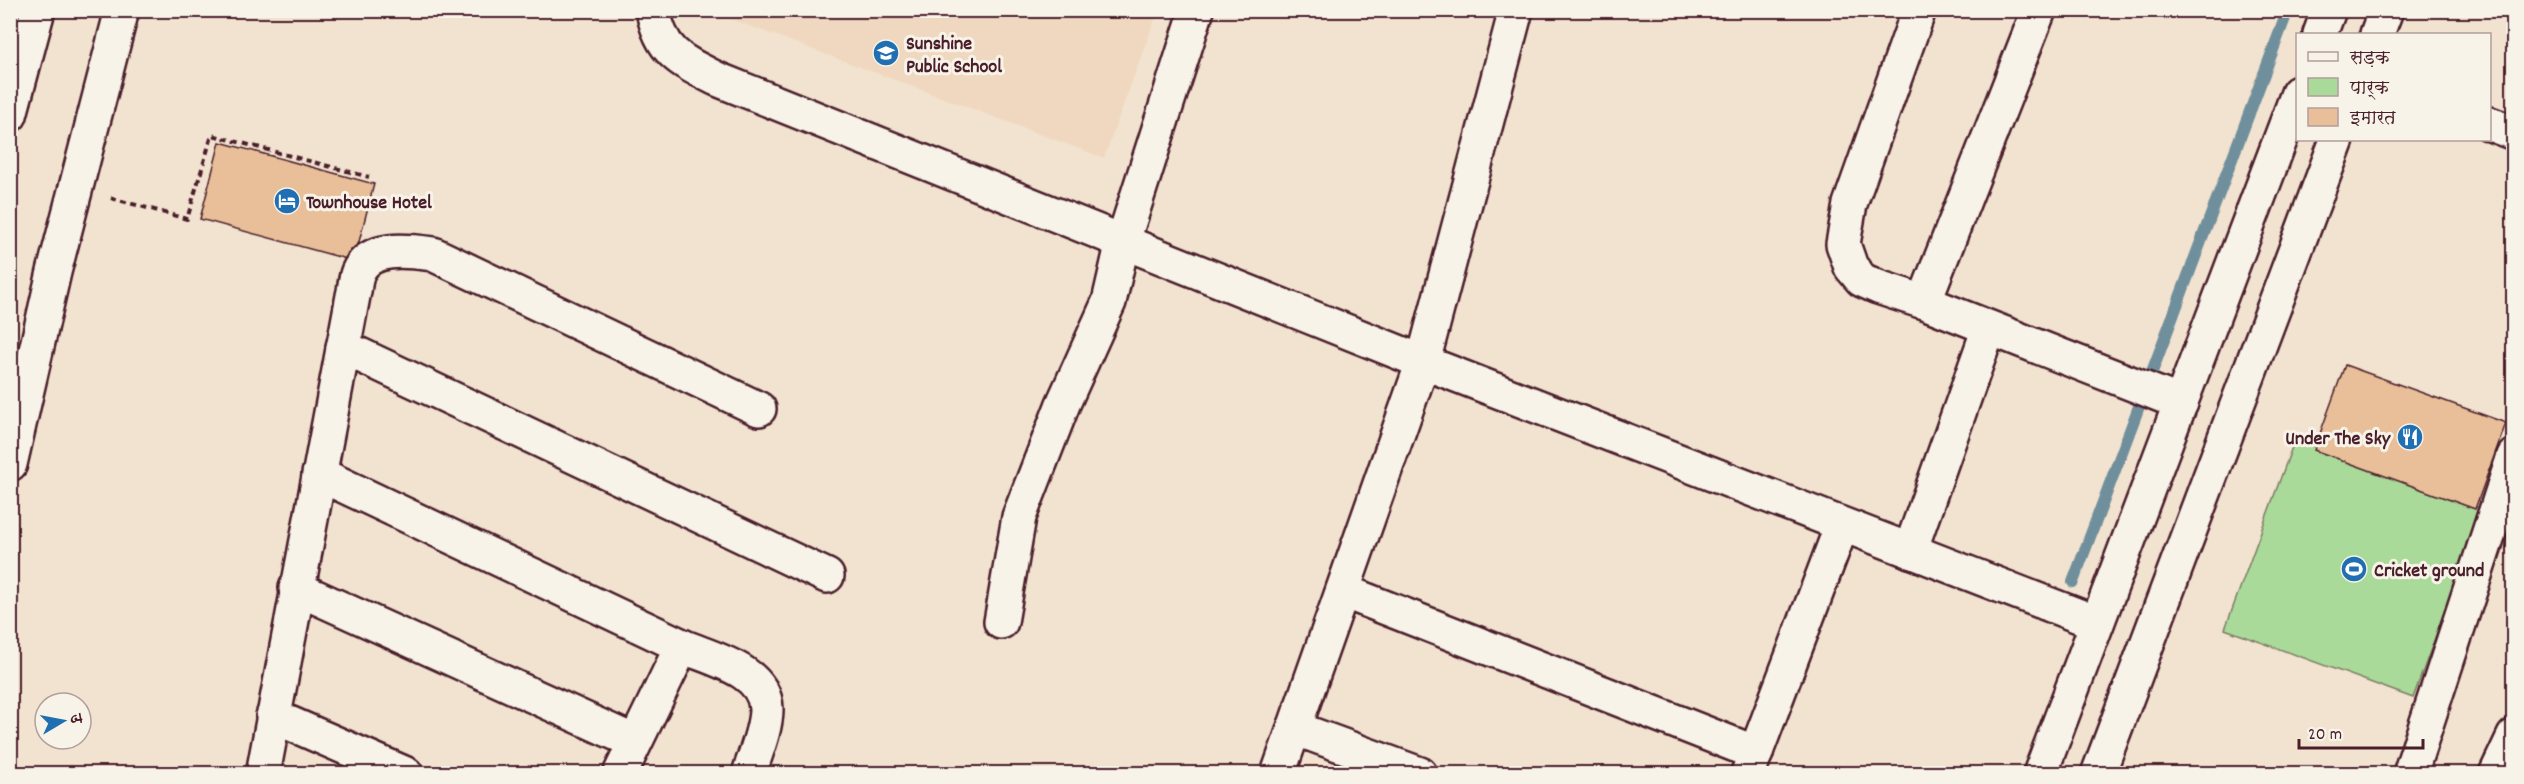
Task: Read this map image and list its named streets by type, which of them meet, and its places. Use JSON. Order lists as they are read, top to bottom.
{
  "places": {
    "school or university": ["Sunshine Public School"],
    "hotel": ["Townhouse Hotel"],
    "restaurant": ["Under The Sky"],
    "sports": ["Cricket ground"]
  },
  "legend": ["सड़क", "पार्क", "इमारत"],
  "scale_bar": "20 m",
  "north": "right"
}
